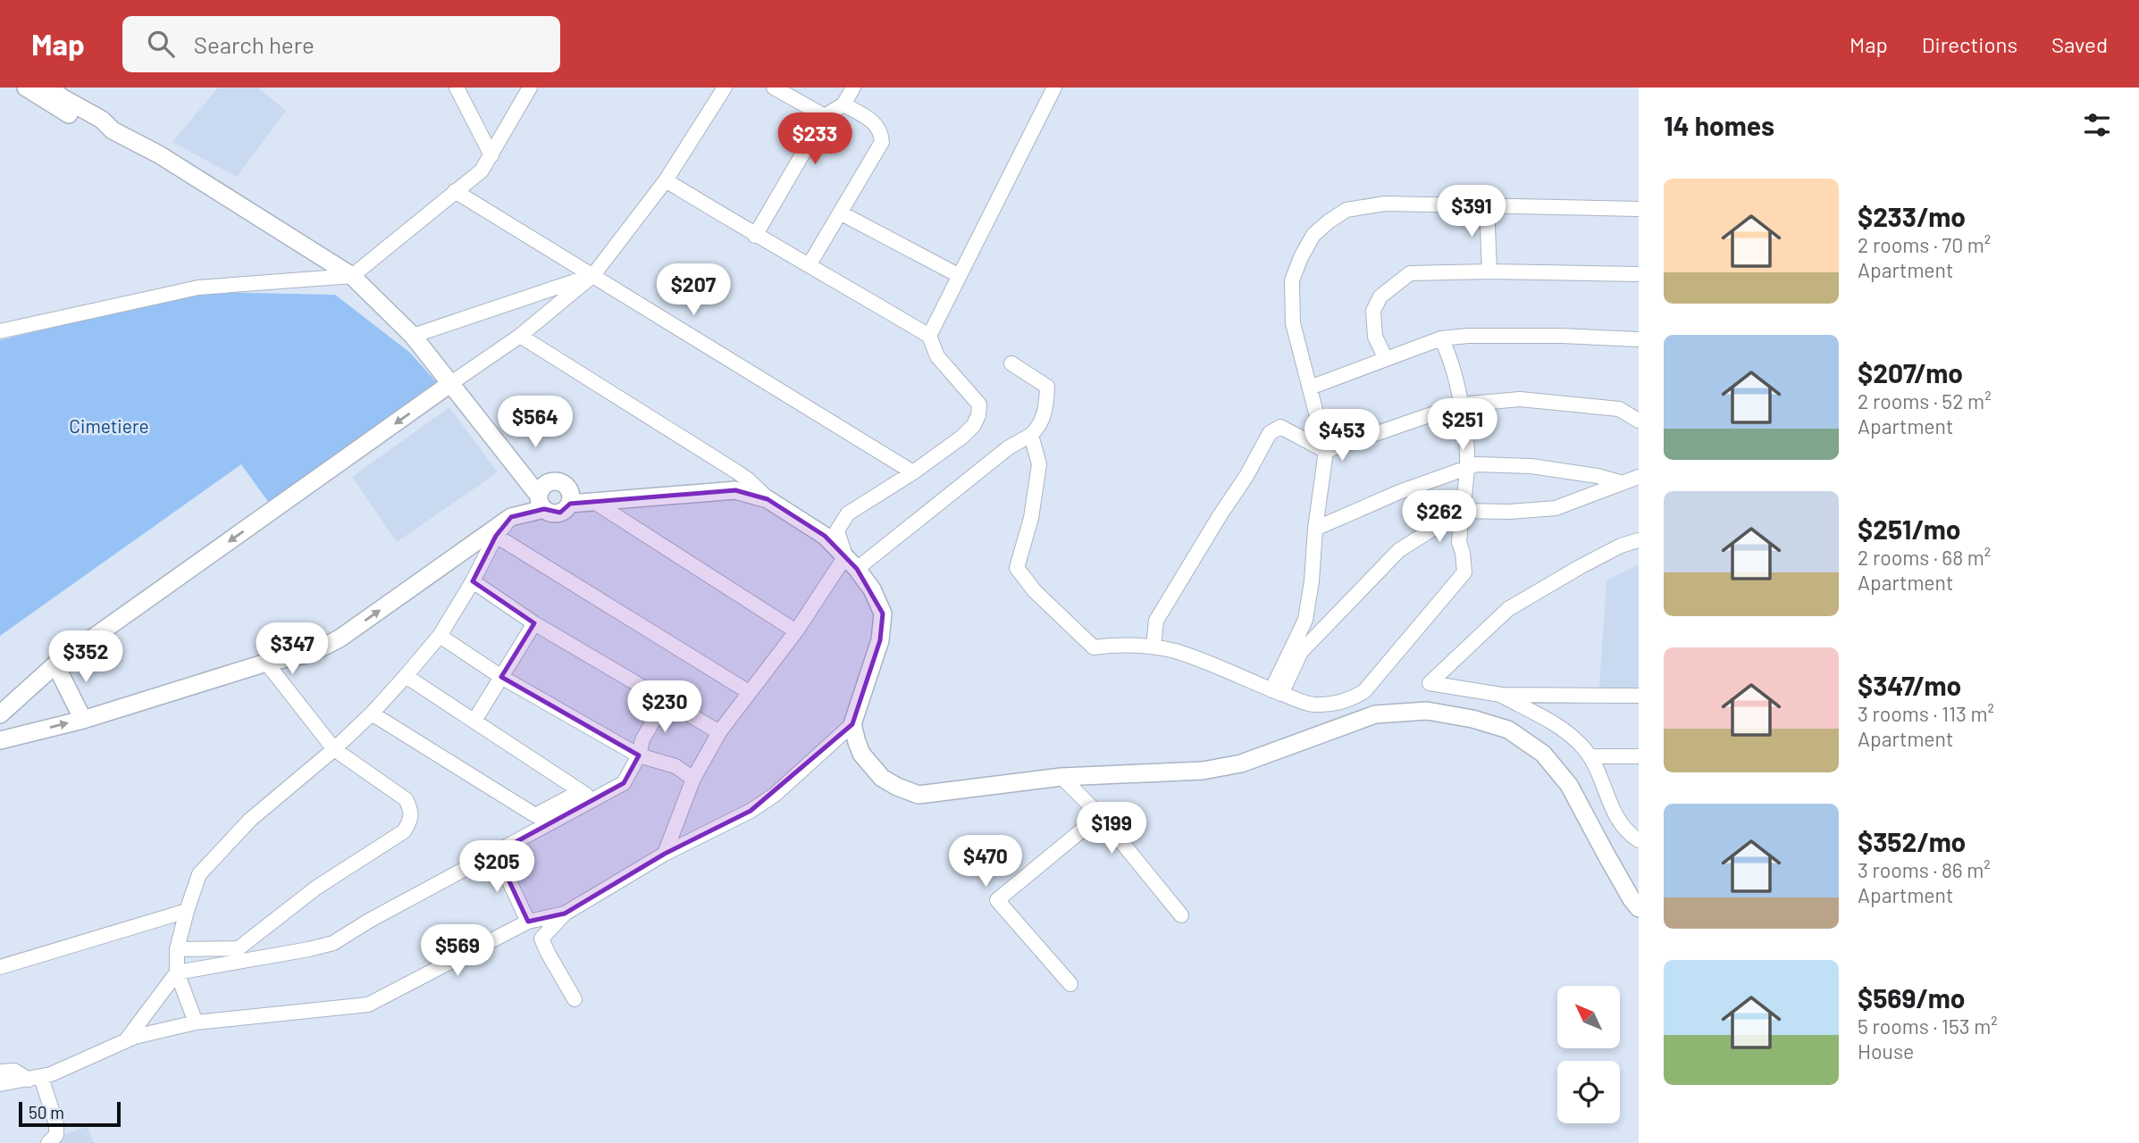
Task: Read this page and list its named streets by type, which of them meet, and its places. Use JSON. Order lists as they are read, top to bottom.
{
  "parks": ["Cimetiere"],
  "scale_bar": "50 m",
  "north": "top left",
  "page": {
    "header": "Map",
    "search": "Search here",
    "nav": ["Map", "Directions", "Saved"],
    "heading": "14 homes",
    "price": [
      "$233",
      "$391",
      "$207",
      "$564",
      "$251",
      "$453",
      "$262",
      "$347",
      "$352",
      "$230",
      "$199",
      "$470",
      "$205",
      "$569"
    ],
    "list": [
      {
        "name": "$233/mo",
        "note": "2 rooms · 70 m² · Apartment"
      },
      {
        "name": "$207/mo",
        "note": "2 rooms · 52 m² · Apartment"
      },
      {
        "name": "$251/mo",
        "note": "2 rooms · 68 m² · Apartment"
      },
      {
        "name": "$347/mo",
        "note": "3 rooms · 113 m² · Apartment"
      },
      {
        "name": "$352/mo",
        "note": "3 rooms · 86 m² · Apartment"
      },
      {
        "name": "$569/mo",
        "note": "5 rooms · 153 m² · House"
      }
    ],
    "scale": "50 m"
  }
}
